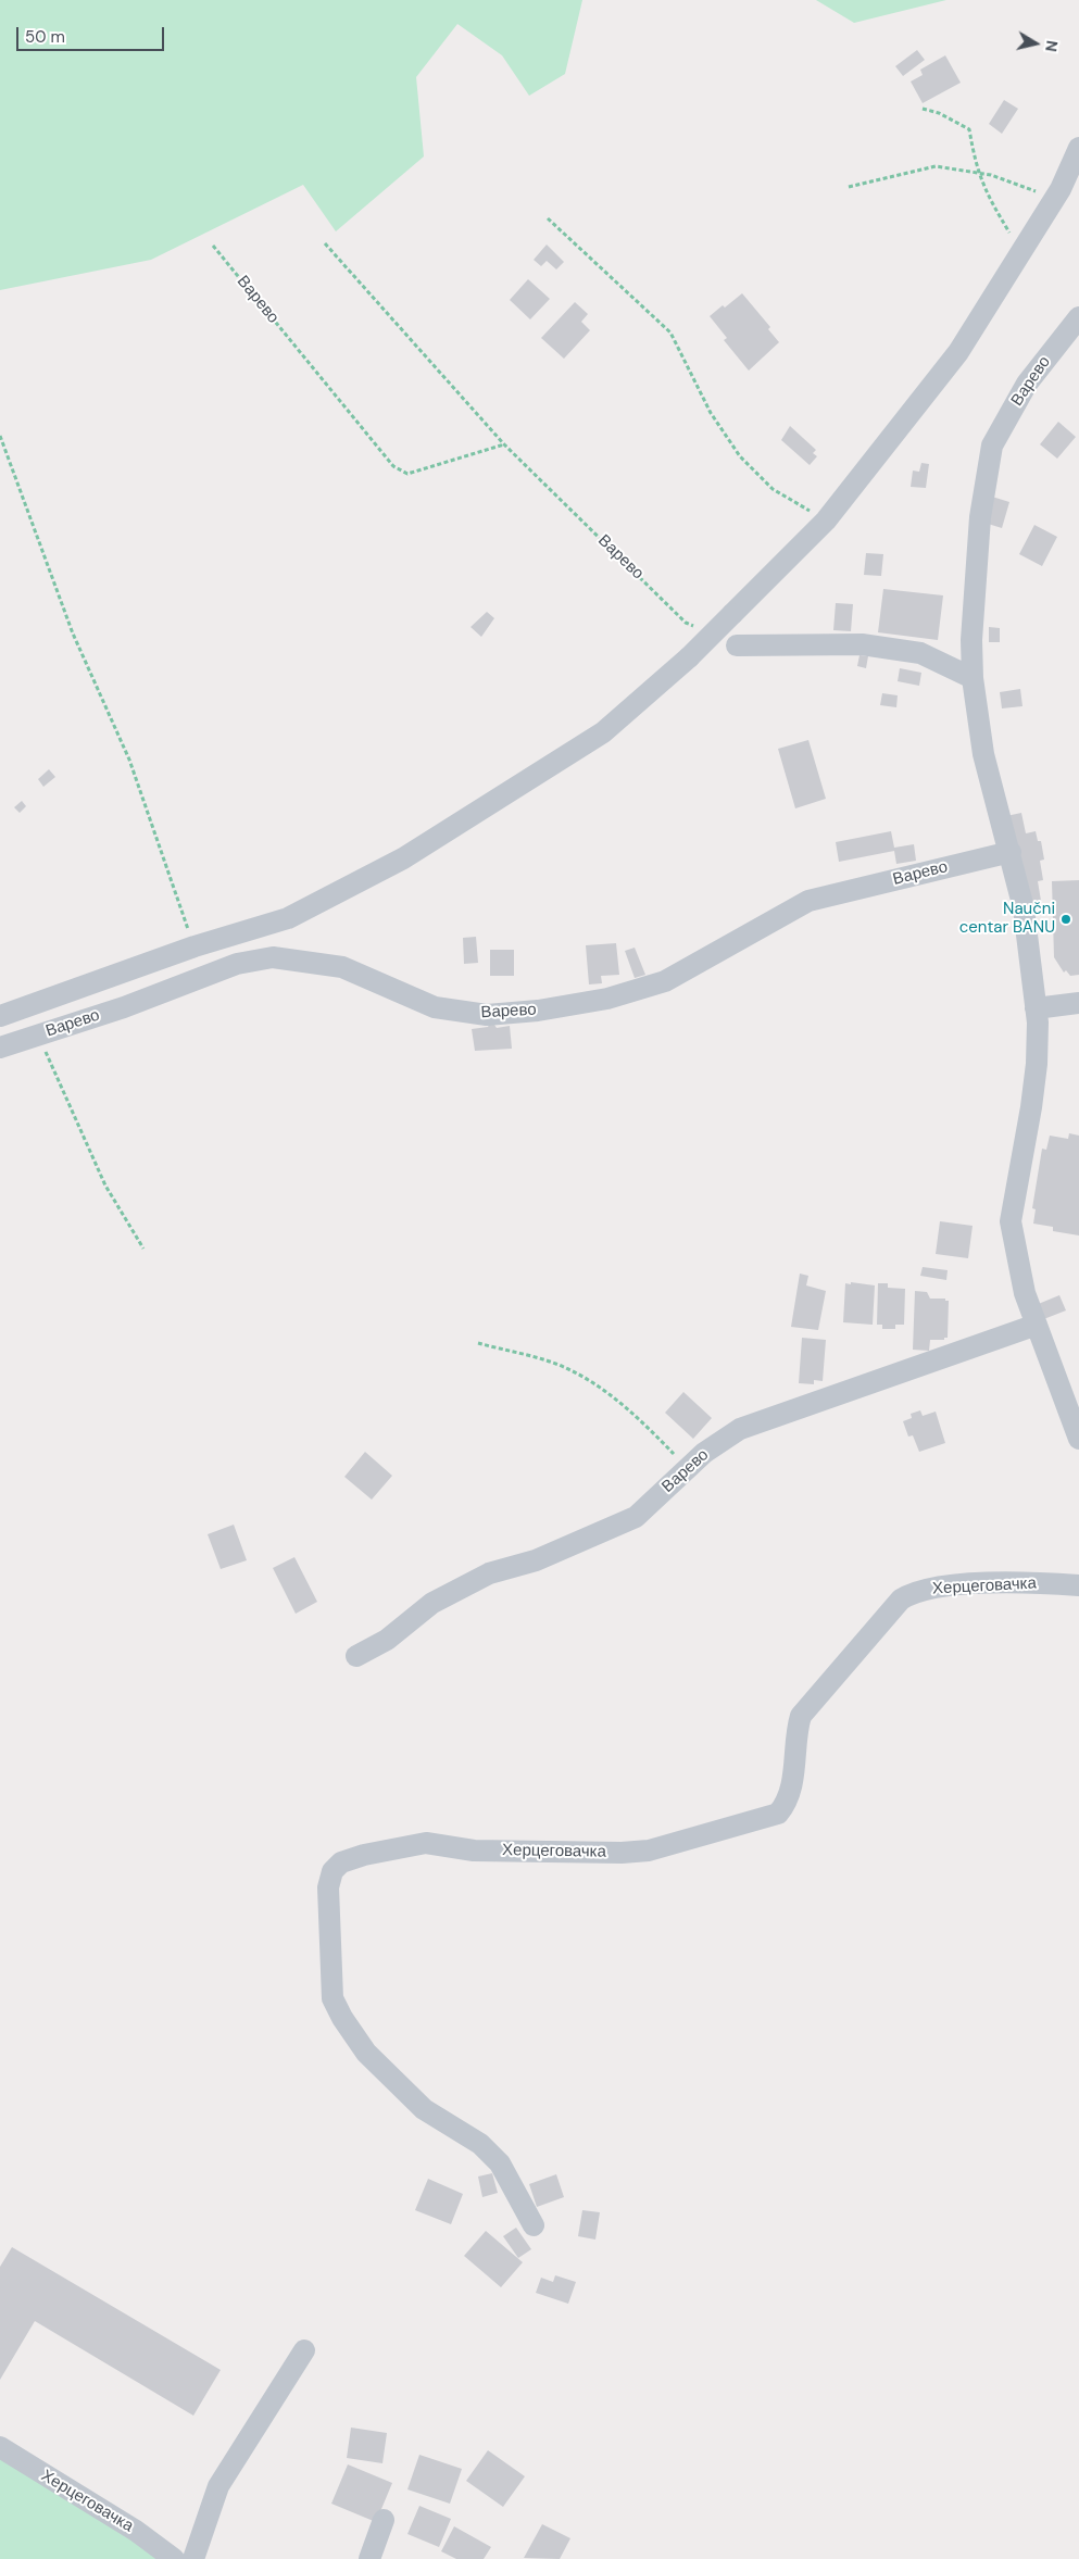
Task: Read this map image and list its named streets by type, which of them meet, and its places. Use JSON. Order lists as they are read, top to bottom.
{
  "streets": {
    "street": ["Варево", "Херцеговачка"]
  },
  "places": ["Naučni centar BANU"],
  "scale_bar": "50 m",
  "north": "right"
}
